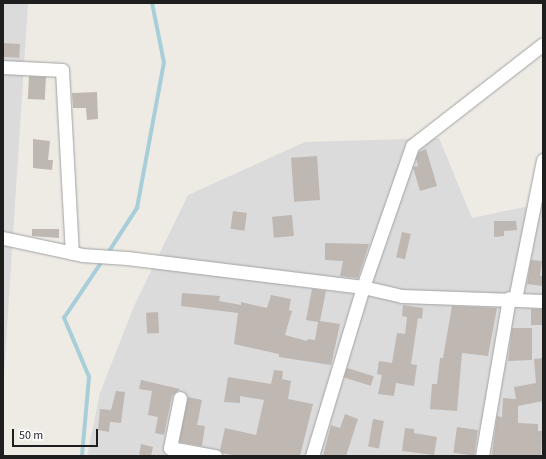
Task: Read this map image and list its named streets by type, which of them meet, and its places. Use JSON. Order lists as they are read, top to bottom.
{
  "scale_bar": "50 m"
}
